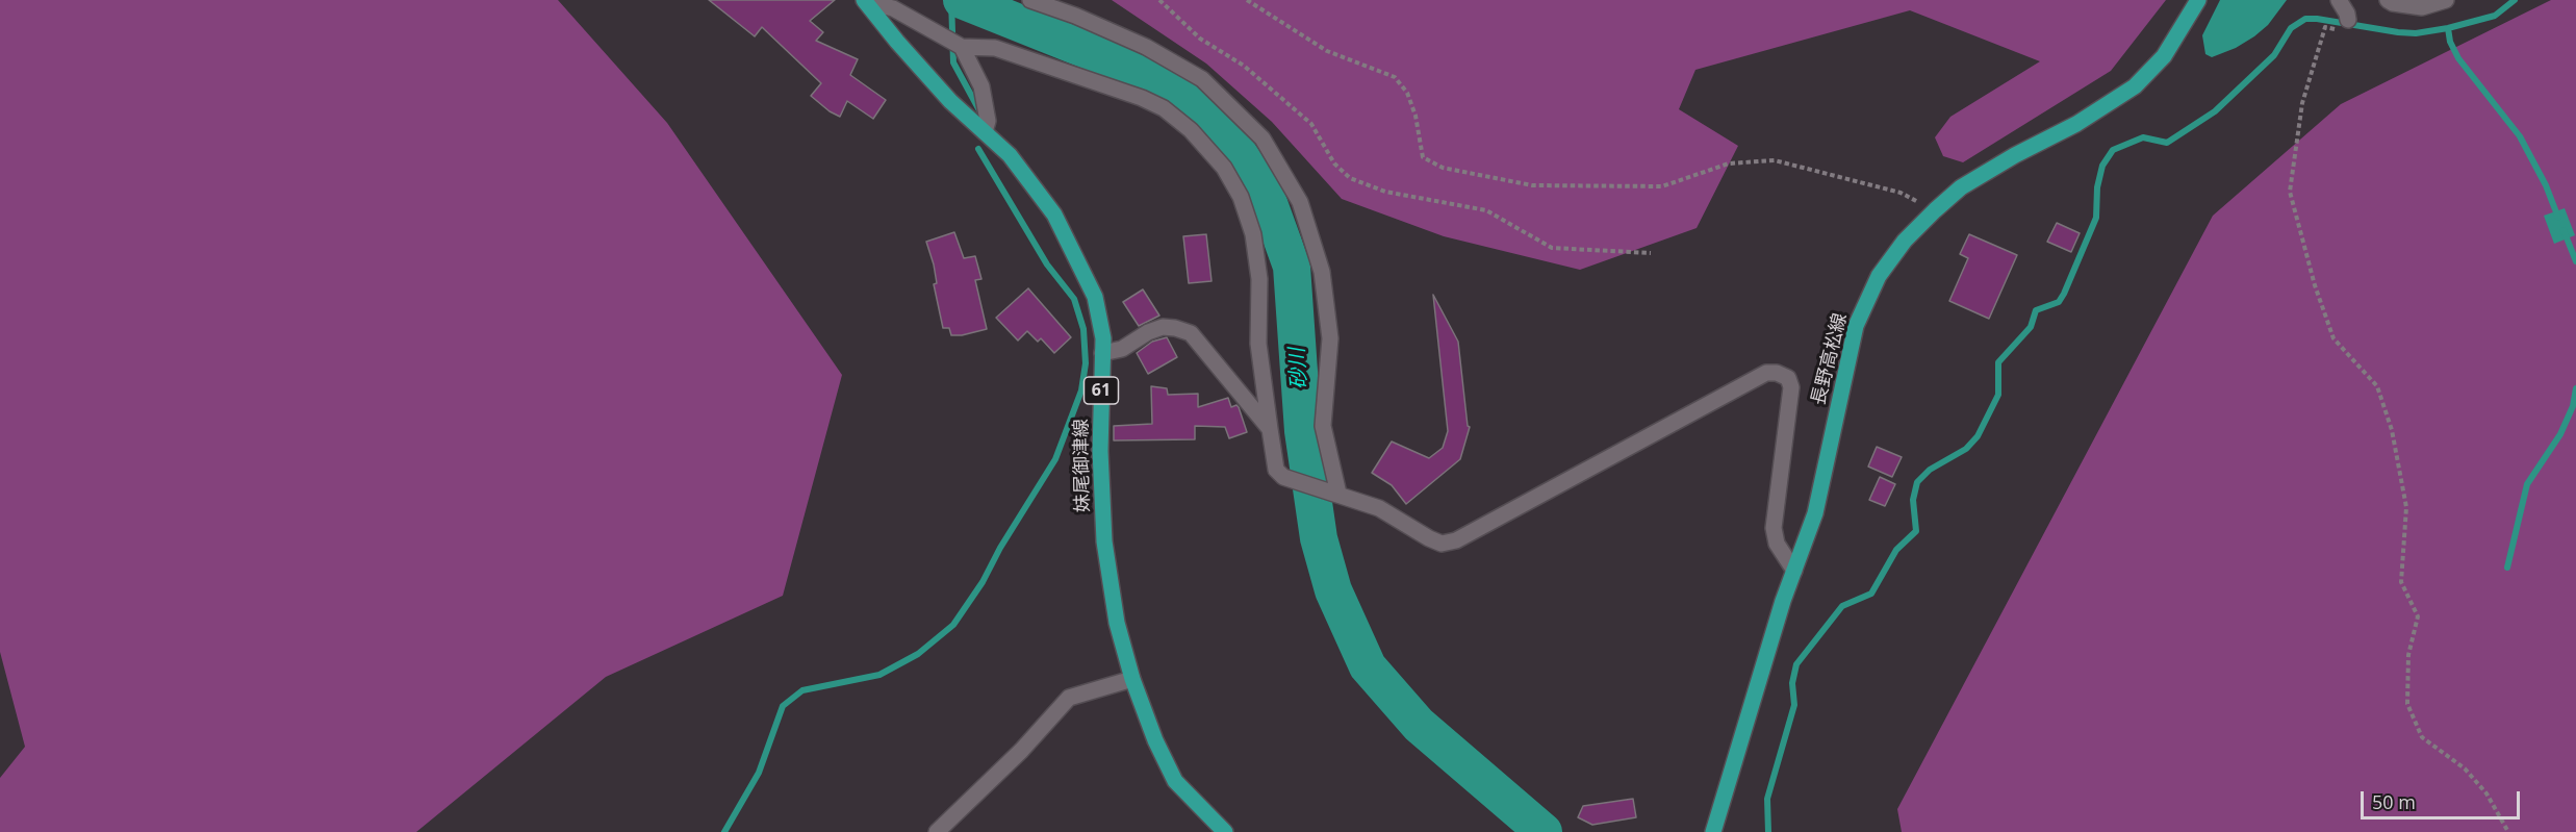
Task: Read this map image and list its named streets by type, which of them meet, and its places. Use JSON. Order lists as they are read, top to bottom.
{
  "streets": {
    "main road": ["長野高松線", "61", "妹尾御津線"]
  },
  "water": ["砂川"],
  "scale_bar": "50 m"
}
